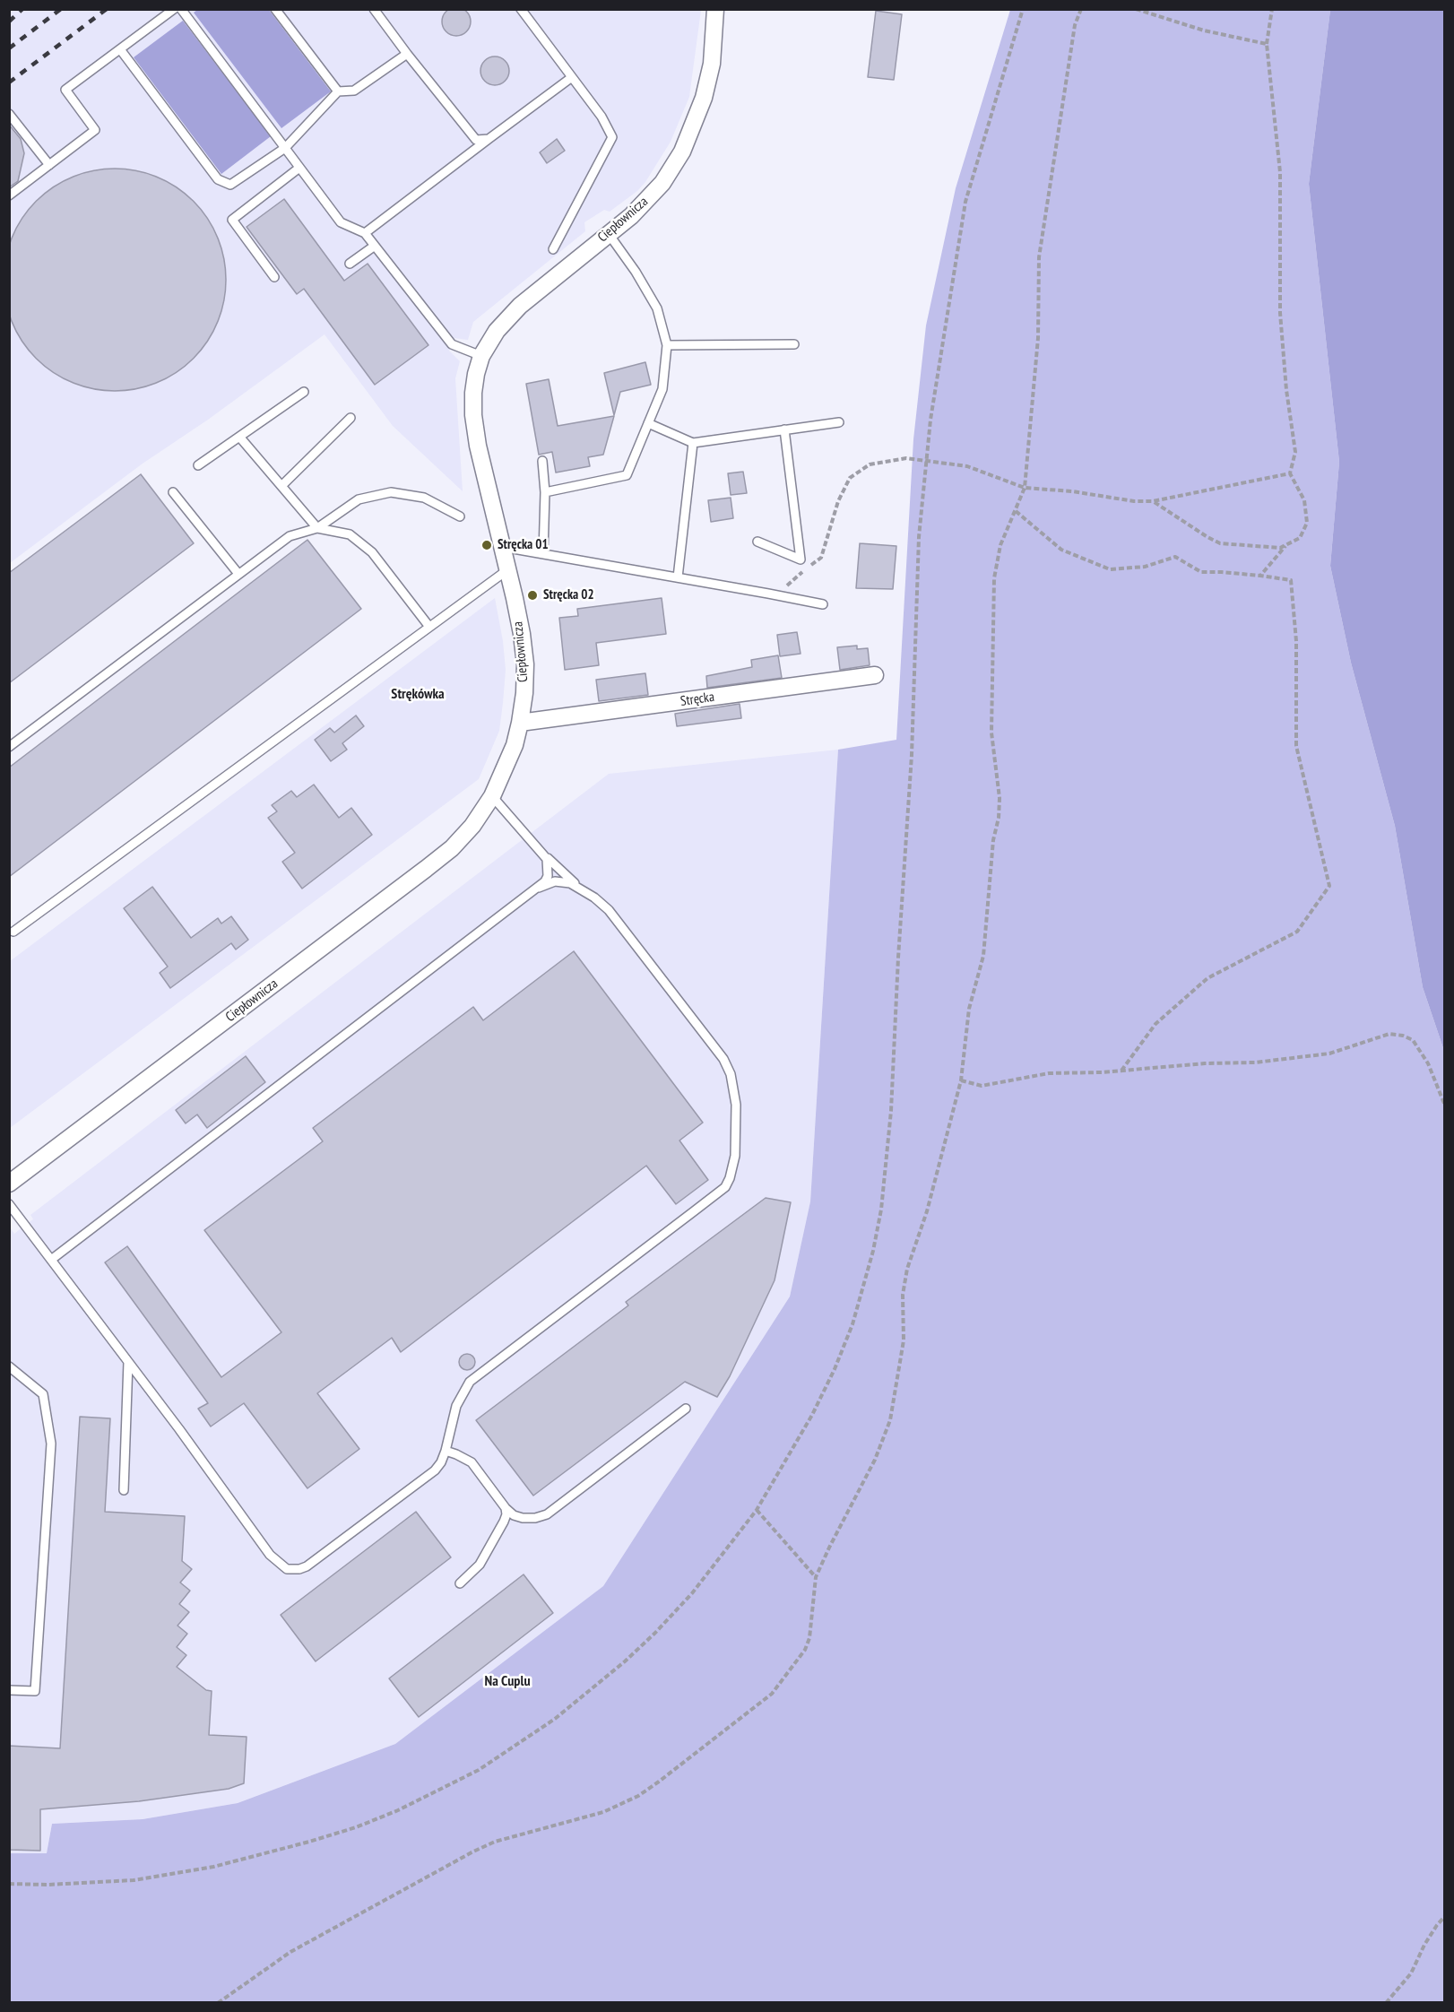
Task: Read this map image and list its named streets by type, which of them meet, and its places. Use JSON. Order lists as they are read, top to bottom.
{
  "streets": {
    "street": ["Ciepłownicza", "Stręcka"]
  },
  "crossings": [
    ["Ciepłownicza", "Stręcka"]
  ],
  "districts": ["Strękówka", "Na Cuplu"],
  "places": ["Stręcka 01", "Stręcka 02"]
}
